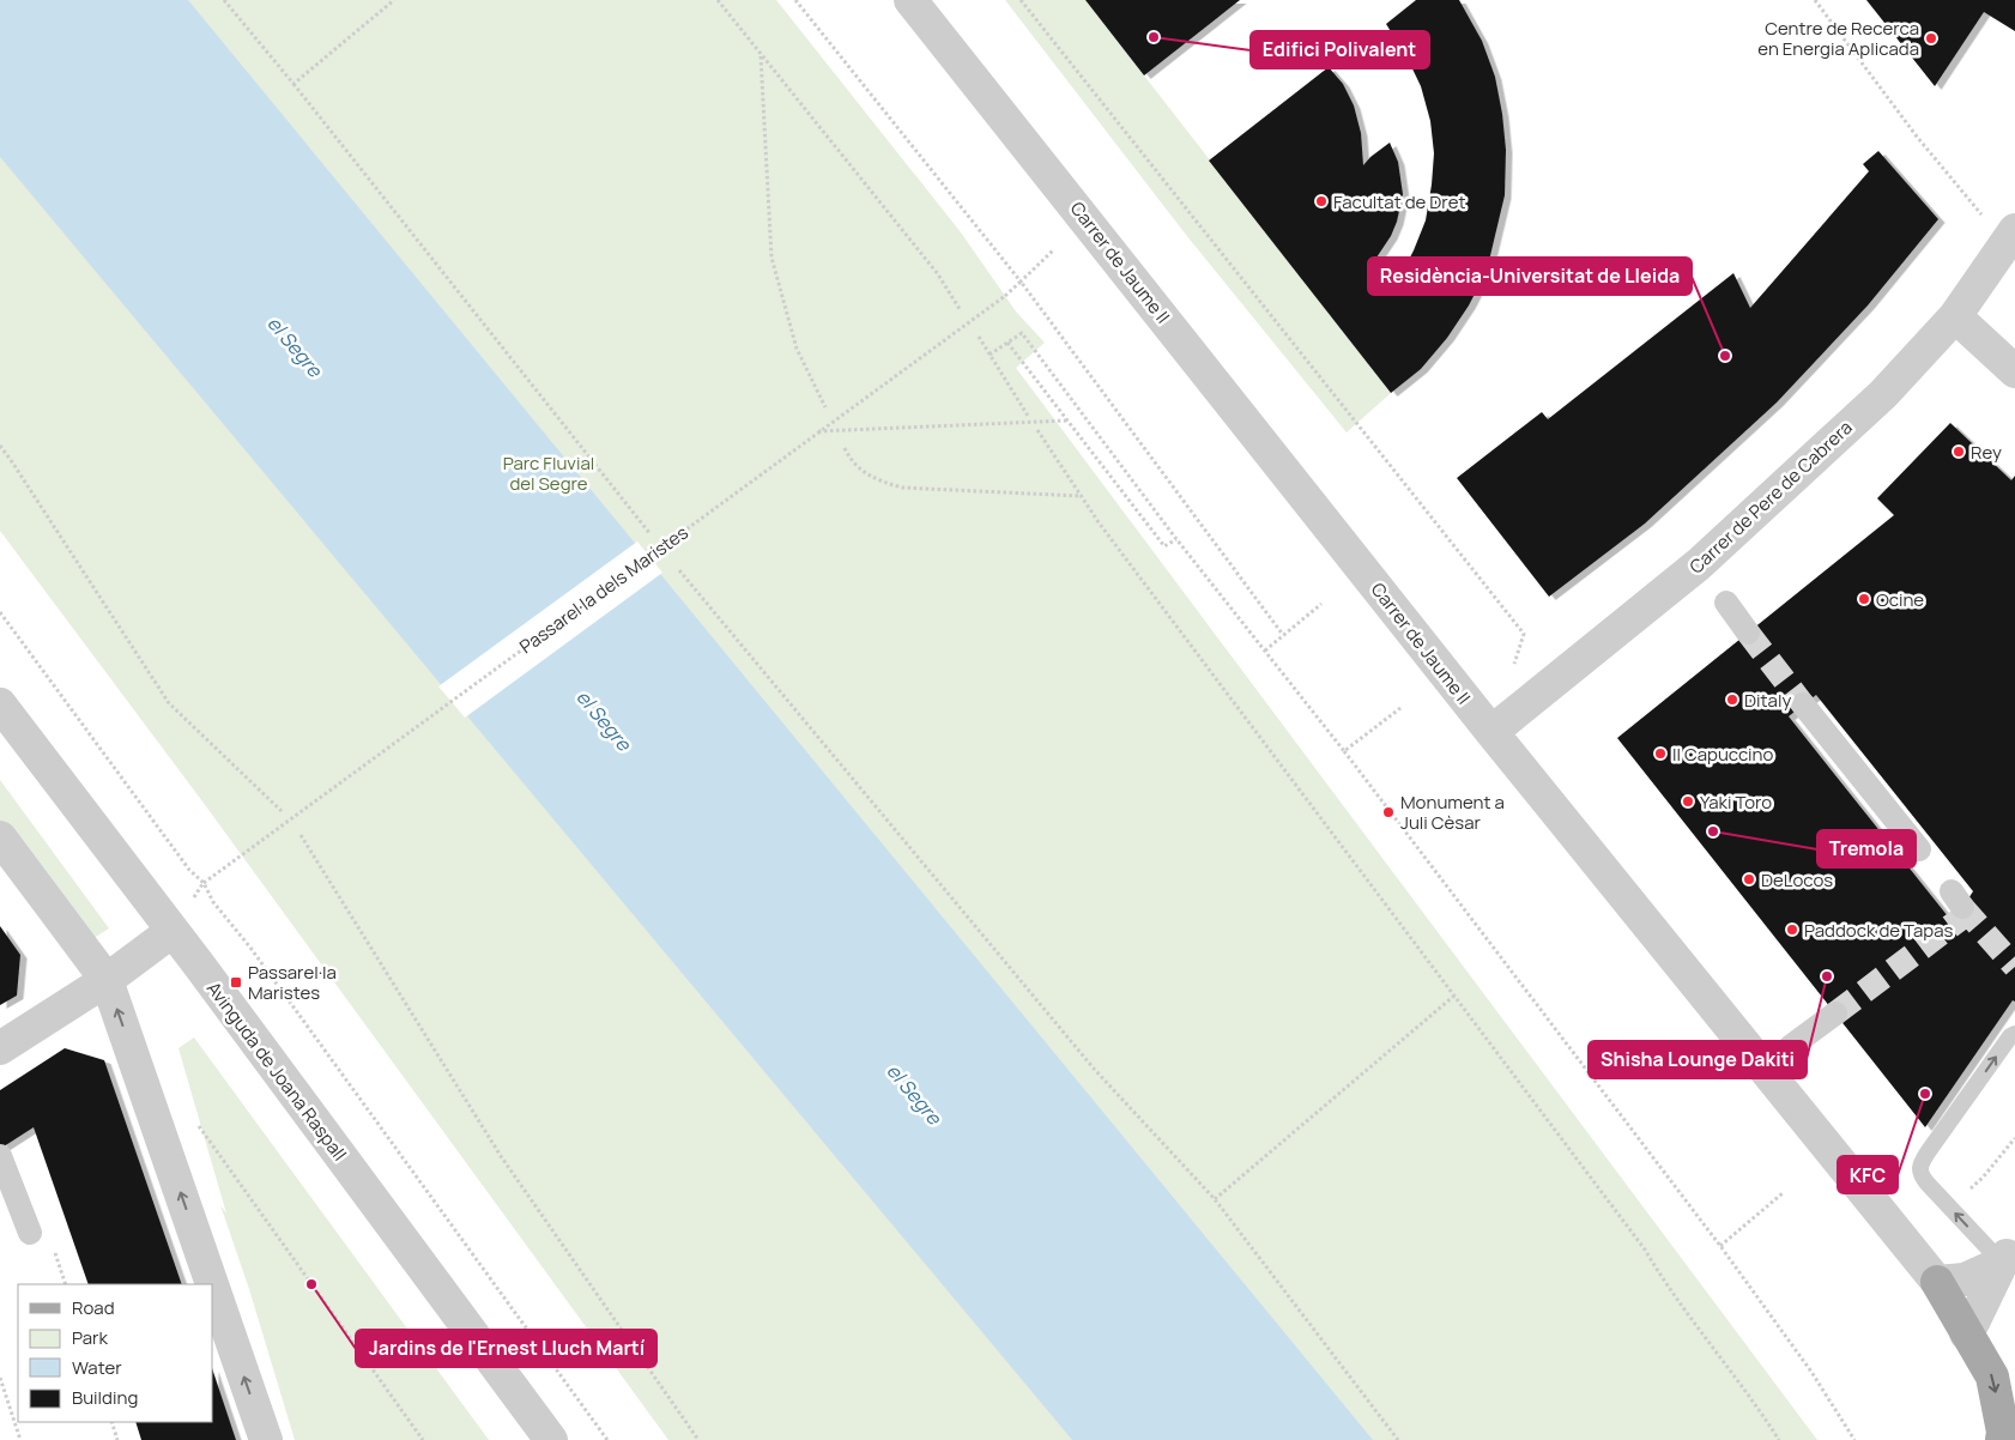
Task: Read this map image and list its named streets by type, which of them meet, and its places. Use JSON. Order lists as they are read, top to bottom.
{
  "streets": {
    "street": ["Carrer de Jaume II", "Carrer de Pere de Cabrera", "Avinguda de Joana Raspall"],
    "path": ["Passarel·la dels Maristes"]
  },
  "crossings": [
    ["Carrer de Jaume II", "Carrer de Pere de Cabrera"]
  ],
  "water": ["el Segre"],
  "parks": ["Parc Fluvial del Segre"],
  "places": {
    "other": [
      "Edifici Polivalent",
      "Centre de Recerca en Energia Aplicada",
      "Facultat de Dret",
      "Residència-Universitat de Lleida",
      "Rey",
      "Ocine",
      "Ditaly",
      "Il Capuccino",
      "Yaki Toro",
      "Monument a Juli Cèsar",
      "Tremola",
      "DeLocos",
      "Paddock de Tapas",
      "Shisha Lounge Dakiti",
      "KFC",
      "Jardins de l'Ernest Lluch Martí"
    ],
    "transit": ["Passarel·la Maristes"]
  },
  "legend": [
    "Road",
    "Park",
    "Water",
    "Building"
  ]
}
